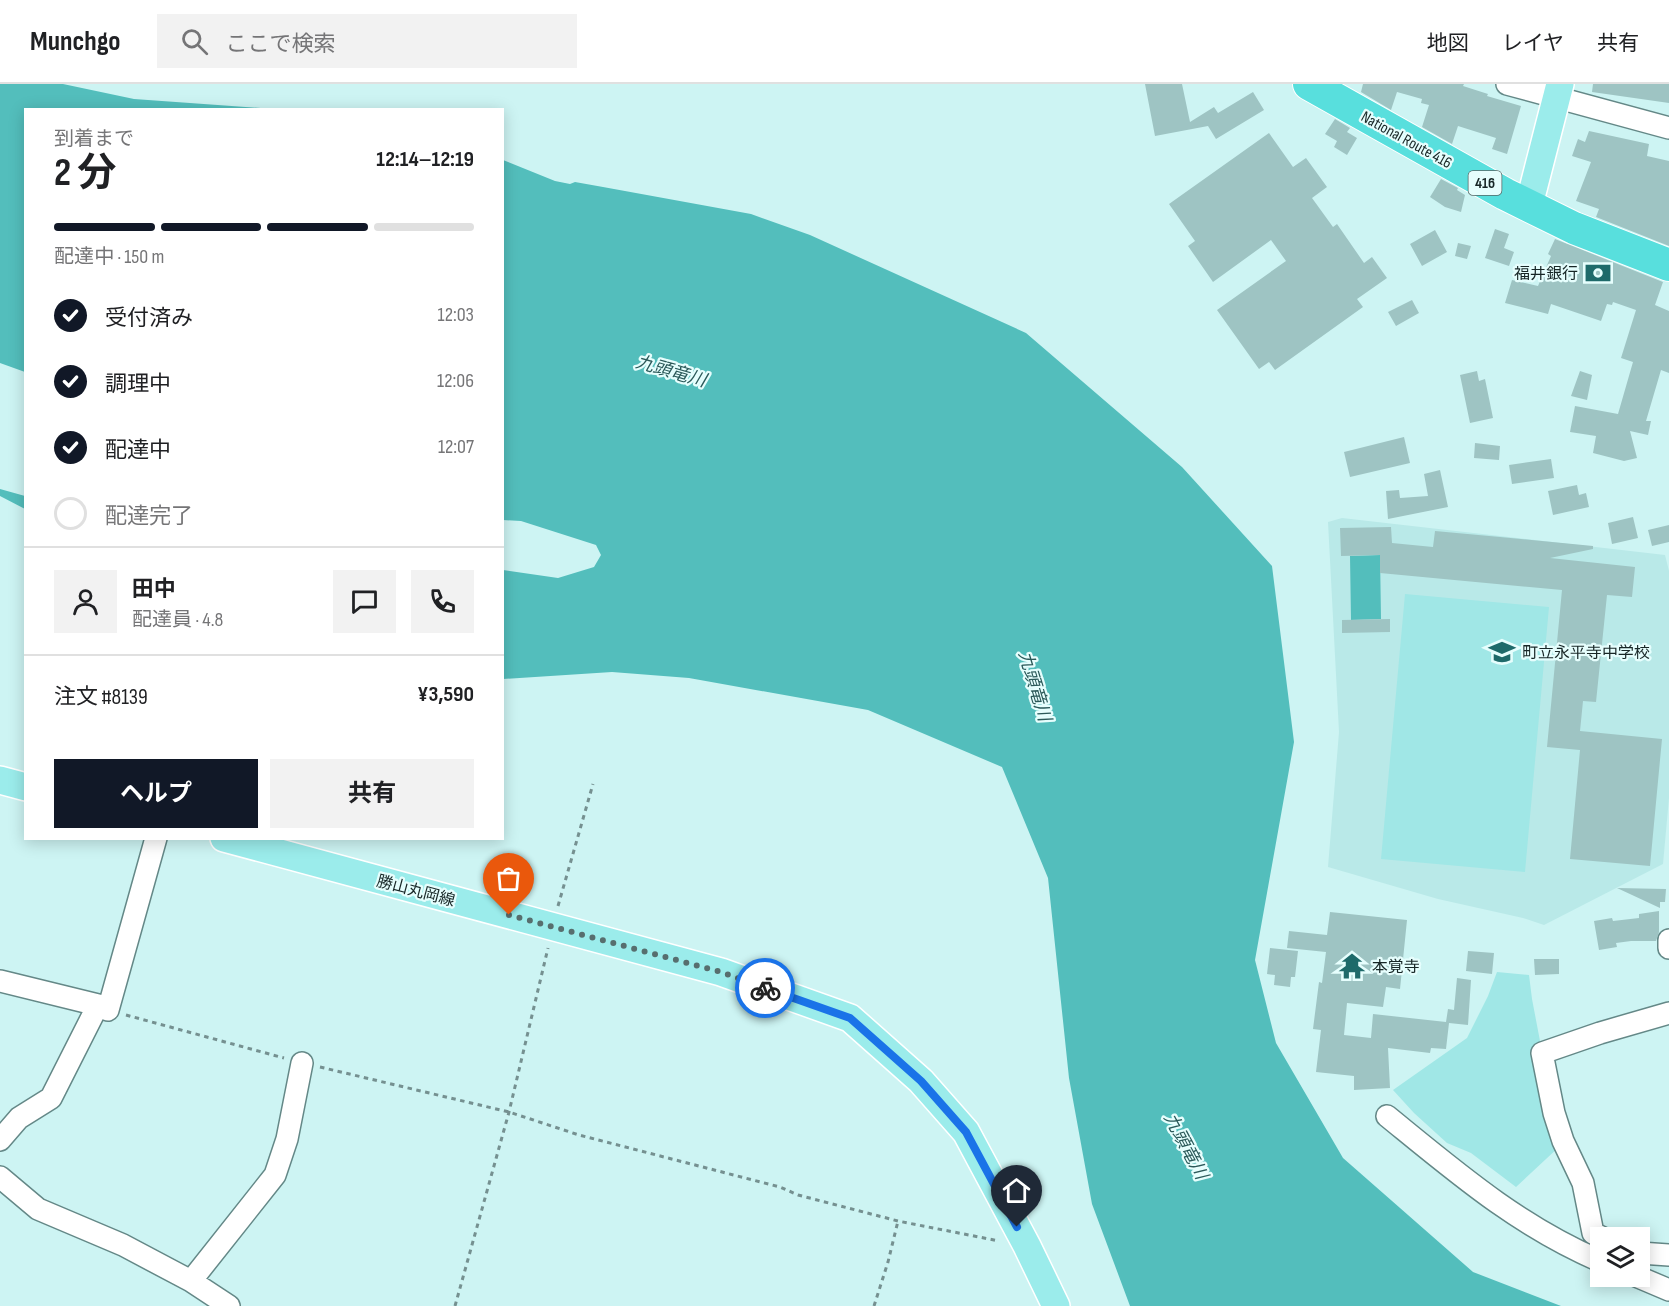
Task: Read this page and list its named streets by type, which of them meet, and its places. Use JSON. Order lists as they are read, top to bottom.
{
  "streets": {
    "highway": ["National Route 416", "416"],
    "main road": ["勝山丸岡線"]
  },
  "water": ["九頭竜川"],
  "places": {
    "bank": ["福井銀行"],
    "school or university": ["町立永平寺中学校"],
    "temple": ["本覚寺"]
  },
  "page": {
    "header": "Munchgo",
    "search": "ここで検索",
    "nav": ["地図", "レイヤ", "共有"],
    "heading": ["2 分", "到着まで", "12:14–12:19"],
    "panel": [
      "田中",
      "配達員 · 4.8",
      "注文 #8139",
      "¥3,590"
    ],
    "bar": "配達中 · 150 m",
    "list": [
      ["受付済み", "12:03"],
      ["調理中", "12:06"],
      ["配達中", "12:07"],
      "配達完了"
    ],
    "buttons": ["ヘルプ", "共有"]
  }
}
